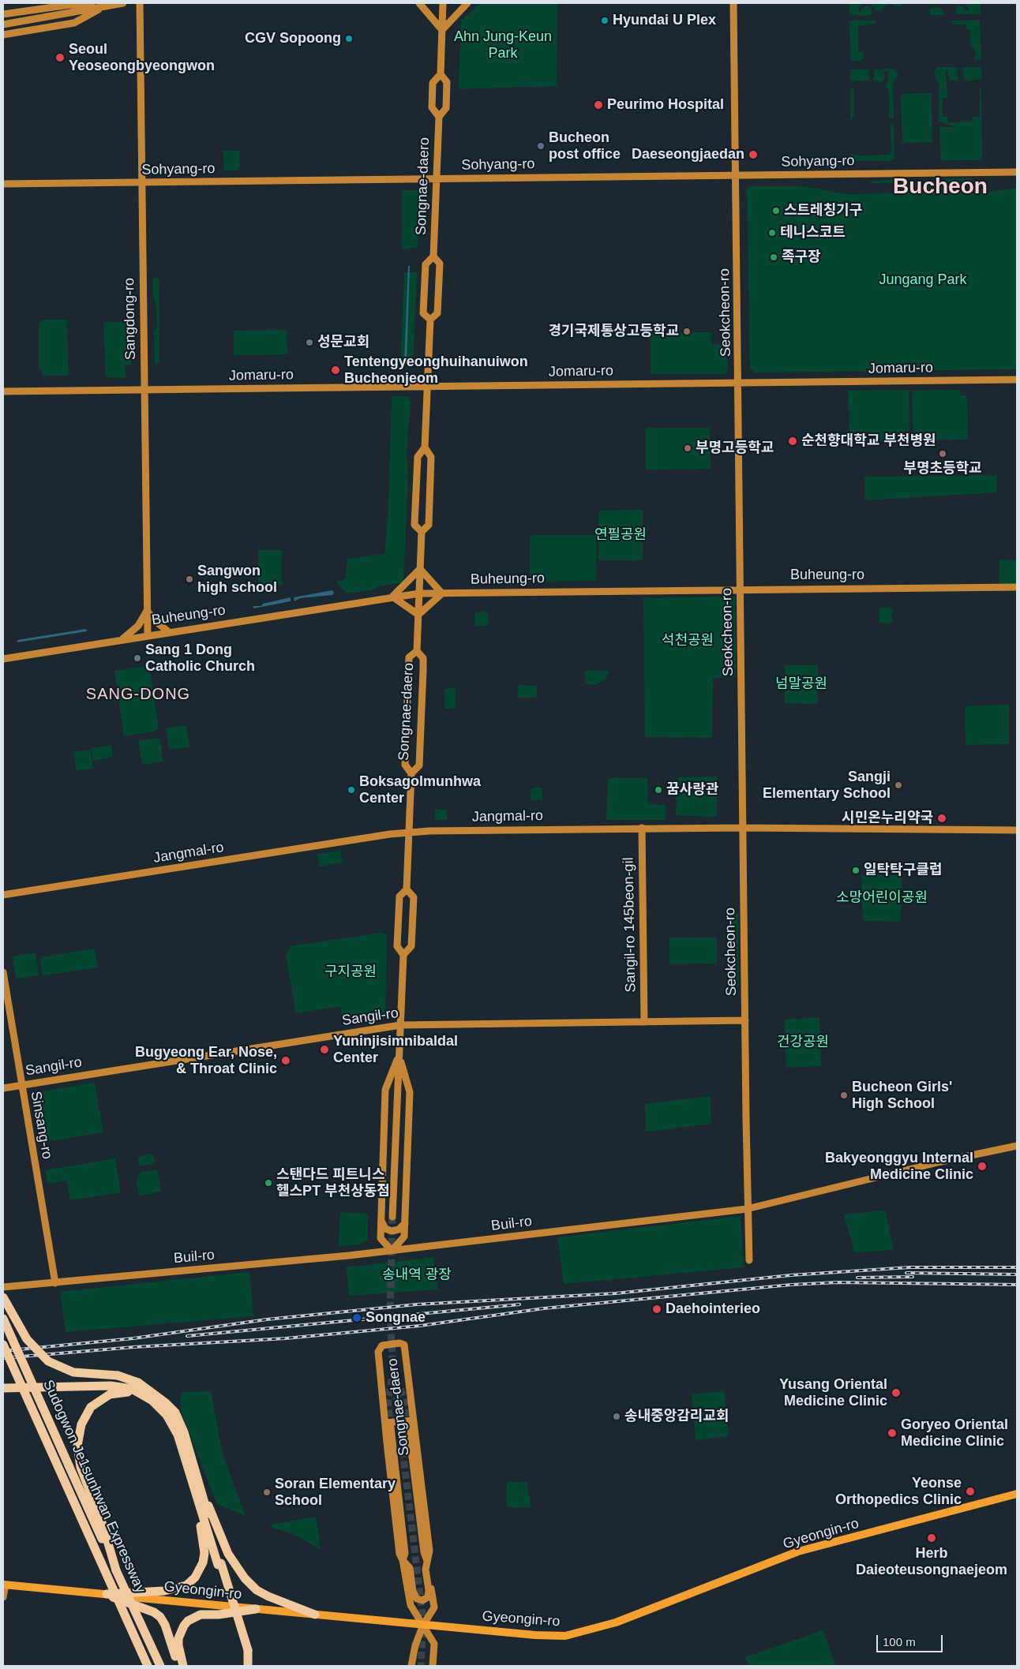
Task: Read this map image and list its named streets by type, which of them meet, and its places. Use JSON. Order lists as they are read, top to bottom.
{
  "streets": {
    "highway": ["Sudogwon Je1sunhwan Expressway"],
    "main road": ["Gyeongin-ro"],
    "street": [
      "Sohyang-ro",
      "Songnae-daero",
      "Seokcheon-ro",
      "Sangdong-ro",
      "Jomaru-ro",
      "Buheung-ro",
      "Jangmal-ro",
      "Sangil-ro 145beon-gil",
      "Sangil-ro",
      "Sinsang-ro",
      "Buil-ro"
    ]
  },
  "crossings": [
    ["Sohyang-ro", "Songnae-daero"],
    ["Sohyang-ro", "Seokcheon-ro"],
    ["Sohyang-ro", "Sangdong-ro"],
    ["Songnae-daero", "Jomaru-ro"],
    ["Songnae-daero", "Buheung-ro"],
    ["Songnae-daero", "Jangmal-ro"],
    ["Songnae-daero", "Sangil-ro"],
    ["Songnae-daero", "Buil-ro"],
    ["Songnae-daero", "Gyeongin-ro"],
    ["Seokcheon-ro", "Jomaru-ro"],
    ["Seokcheon-ro", "Buheung-ro"],
    ["Seokcheon-ro", "Jangmal-ro"],
    ["Seokcheon-ro", "Sangil-ro"],
    ["Seokcheon-ro", "Buil-ro"],
    ["Sangdong-ro", "Jomaru-ro"],
    ["Sangdong-ro", "Buheung-ro"],
    ["Jangmal-ro", "Sangil-ro 145beon-gil"],
    ["Sangil-ro 145beon-gil", "Sangil-ro"],
    ["Sangil-ro", "Sinsang-ro"],
    ["Sinsang-ro", "Buil-ro"]
  ],
  "districts": ["Bucheon", "SANG-DONG"],
  "parks": [
    "Ahn Jung-Keun Park",
    "Jungang Park",
    "연필공원",
    "석천공원",
    "넘말공원",
    "소망어린이공원",
    "구지공원",
    "건강공원",
    "송내역 광장"
  ],
  "places": [
    "Hyundai U Plex",
    "CGV Sopoong",
    "Seoul Yeoseongbyeongwon",
    "Peurimo Hospital",
    "Bucheon post office",
    "Daeseongjaedan",
    "스트레칭기구",
    "테니스코트",
    "족구장",
    "경기국제통상고등학교",
    "성문교회",
    "Tentengyeonghuihanuiwon Bucheonjeom",
    "순천향대학교 부천병원",
    "부명고등학교",
    "부명초등학교",
    "Sangwon high school",
    "Sang 1 Dong Catholic Church",
    "Sangji Elementary School",
    "Boksagolmunhwa Center",
    "꿈사랑관",
    "시민온누리약국",
    "일탁탁구클럽",
    "Yuninjisimnibaldal Center",
    "Bugyeong Ear, Nose, & Throat Clinic",
    "Bucheon Girls' High School",
    "Bakyeonggyu Internal Medicine Clinic",
    "스탠다드 피트니스 헬스PT 부천상동점",
    "Daehointerieo",
    "Songnae",
    "Yusang Oriental Medicine Clinic",
    "송내중앙감리교회",
    "Goryeo Oriental Medicine Clinic",
    "Yeonse Orthopedics Clinic",
    "Soran Elementary School",
    "Herb Daieoteusongnaejeom"
  ],
  "scale_bar": "100 m"
}
